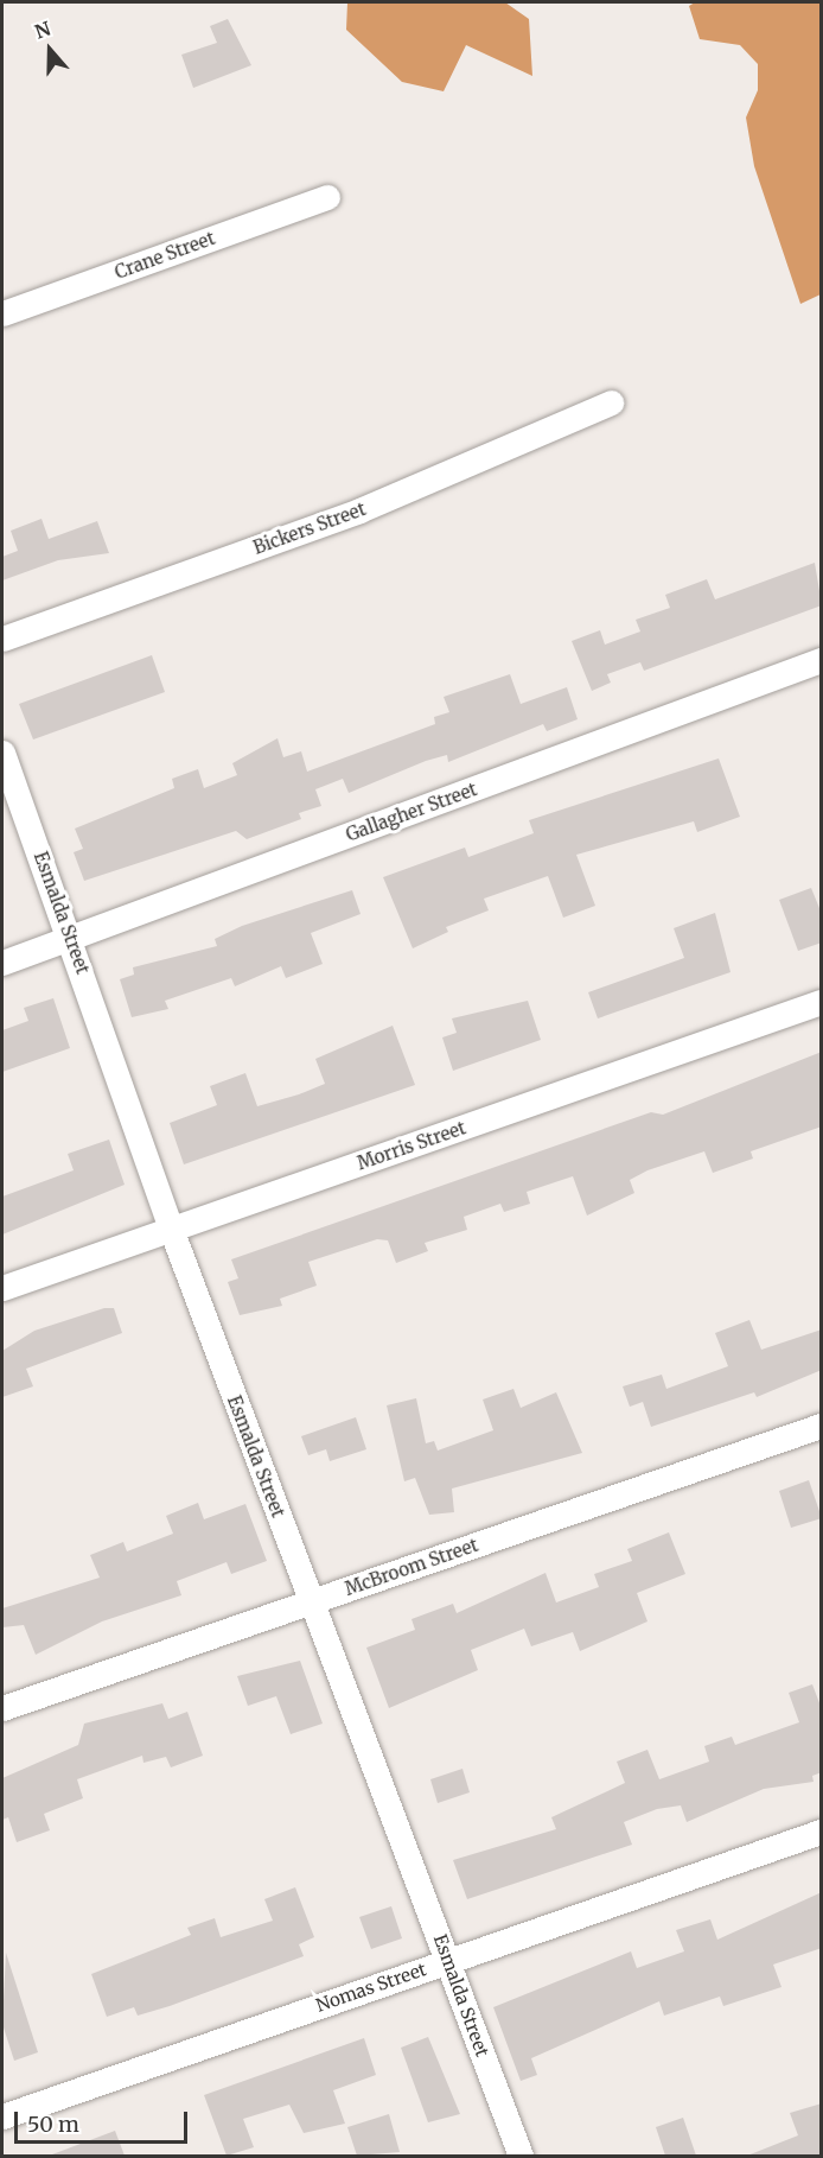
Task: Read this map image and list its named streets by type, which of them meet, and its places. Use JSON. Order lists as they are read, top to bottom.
{
  "streets": {
    "street": [
      "Crane Street",
      "Bickers Street",
      "Gallagher Street",
      "Esmalda Street",
      "Morris Street",
      "McBroom Street",
      "Nomas Street"
    ]
  },
  "crossings": [
    ["Gallagher Street", "Esmalda Street"],
    ["Esmalda Street", "Morris Street"],
    ["Esmalda Street", "McBroom Street"],
    ["Esmalda Street", "Nomas Street"]
  ],
  "scale_bar": "50 m",
  "north": "top"
}
